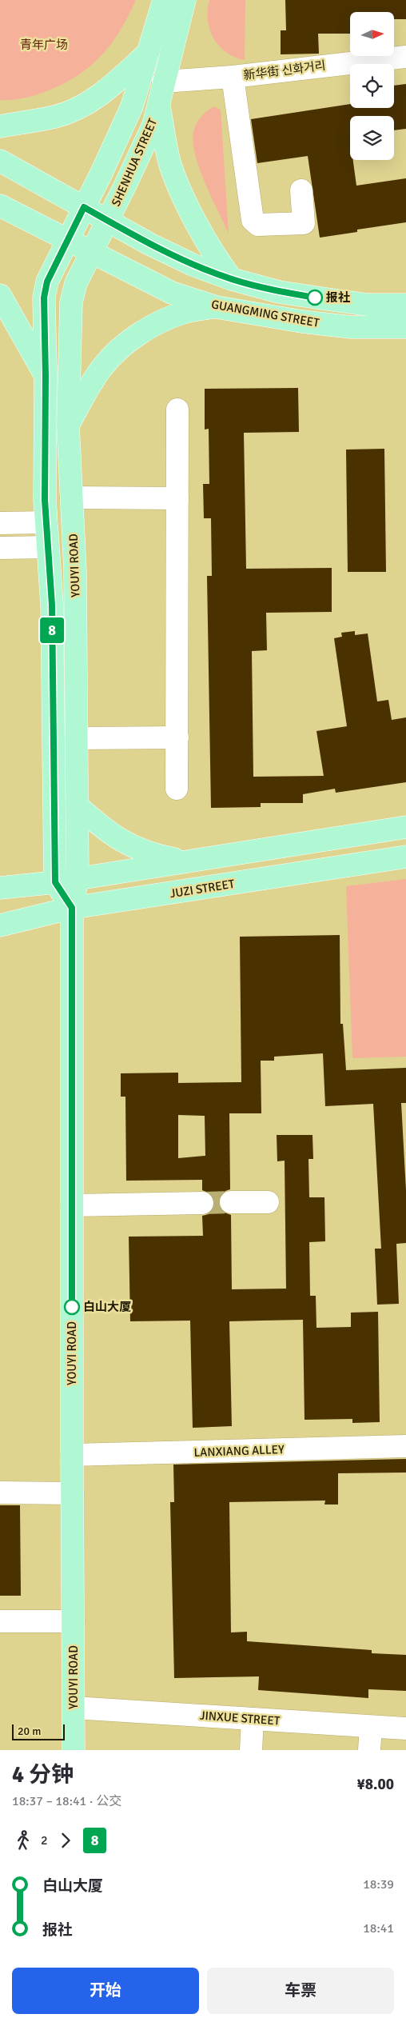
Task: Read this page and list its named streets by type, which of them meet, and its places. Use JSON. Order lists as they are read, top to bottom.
{
  "streets": {
    "main road": [
      "SHENHUA STREET",
      "GUANGMING STREET",
      "YOUYI ROAD",
      "JUZI STREET"
    ],
    "street": ["新华街 신화거리", "LANXIANG ALLEY", "JINXUE STREET"]
  },
  "crossings": [
    ["新华街 신화거리", "SHENHUA STREET"],
    ["SHENHUA STREET", "GUANGMING STREET"],
    ["SHENHUA STREET", "YOUYI ROAD"],
    ["GUANGMING STREET", "YOUYI ROAD"],
    ["YOUYI ROAD", "JUZI STREET"],
    ["YOUYI ROAD", "LANXIANG ALLEY"],
    ["YOUYI ROAD", "JINXUE STREET"]
  ],
  "parks": ["青年广场"],
  "places": ["报社", "白山大厦"],
  "lines": ["bus line 8"],
  "scale_bar": "20 m",
  "north": "right",
  "page": {
    "on_map": "8",
    "scale": "20 m",
    "heading": ["4 分钟", "18:37 – 18:41 · 公交", "¥8.00"],
    "legs": ["2", "8"],
    "list": [
      {
        "name": "白山大厦",
        "value": "18:39"
      },
      {
        "name": "报社",
        "value": "18:41"
      }
    ],
    "buttons": ["开始", "车票"]
  }
}
